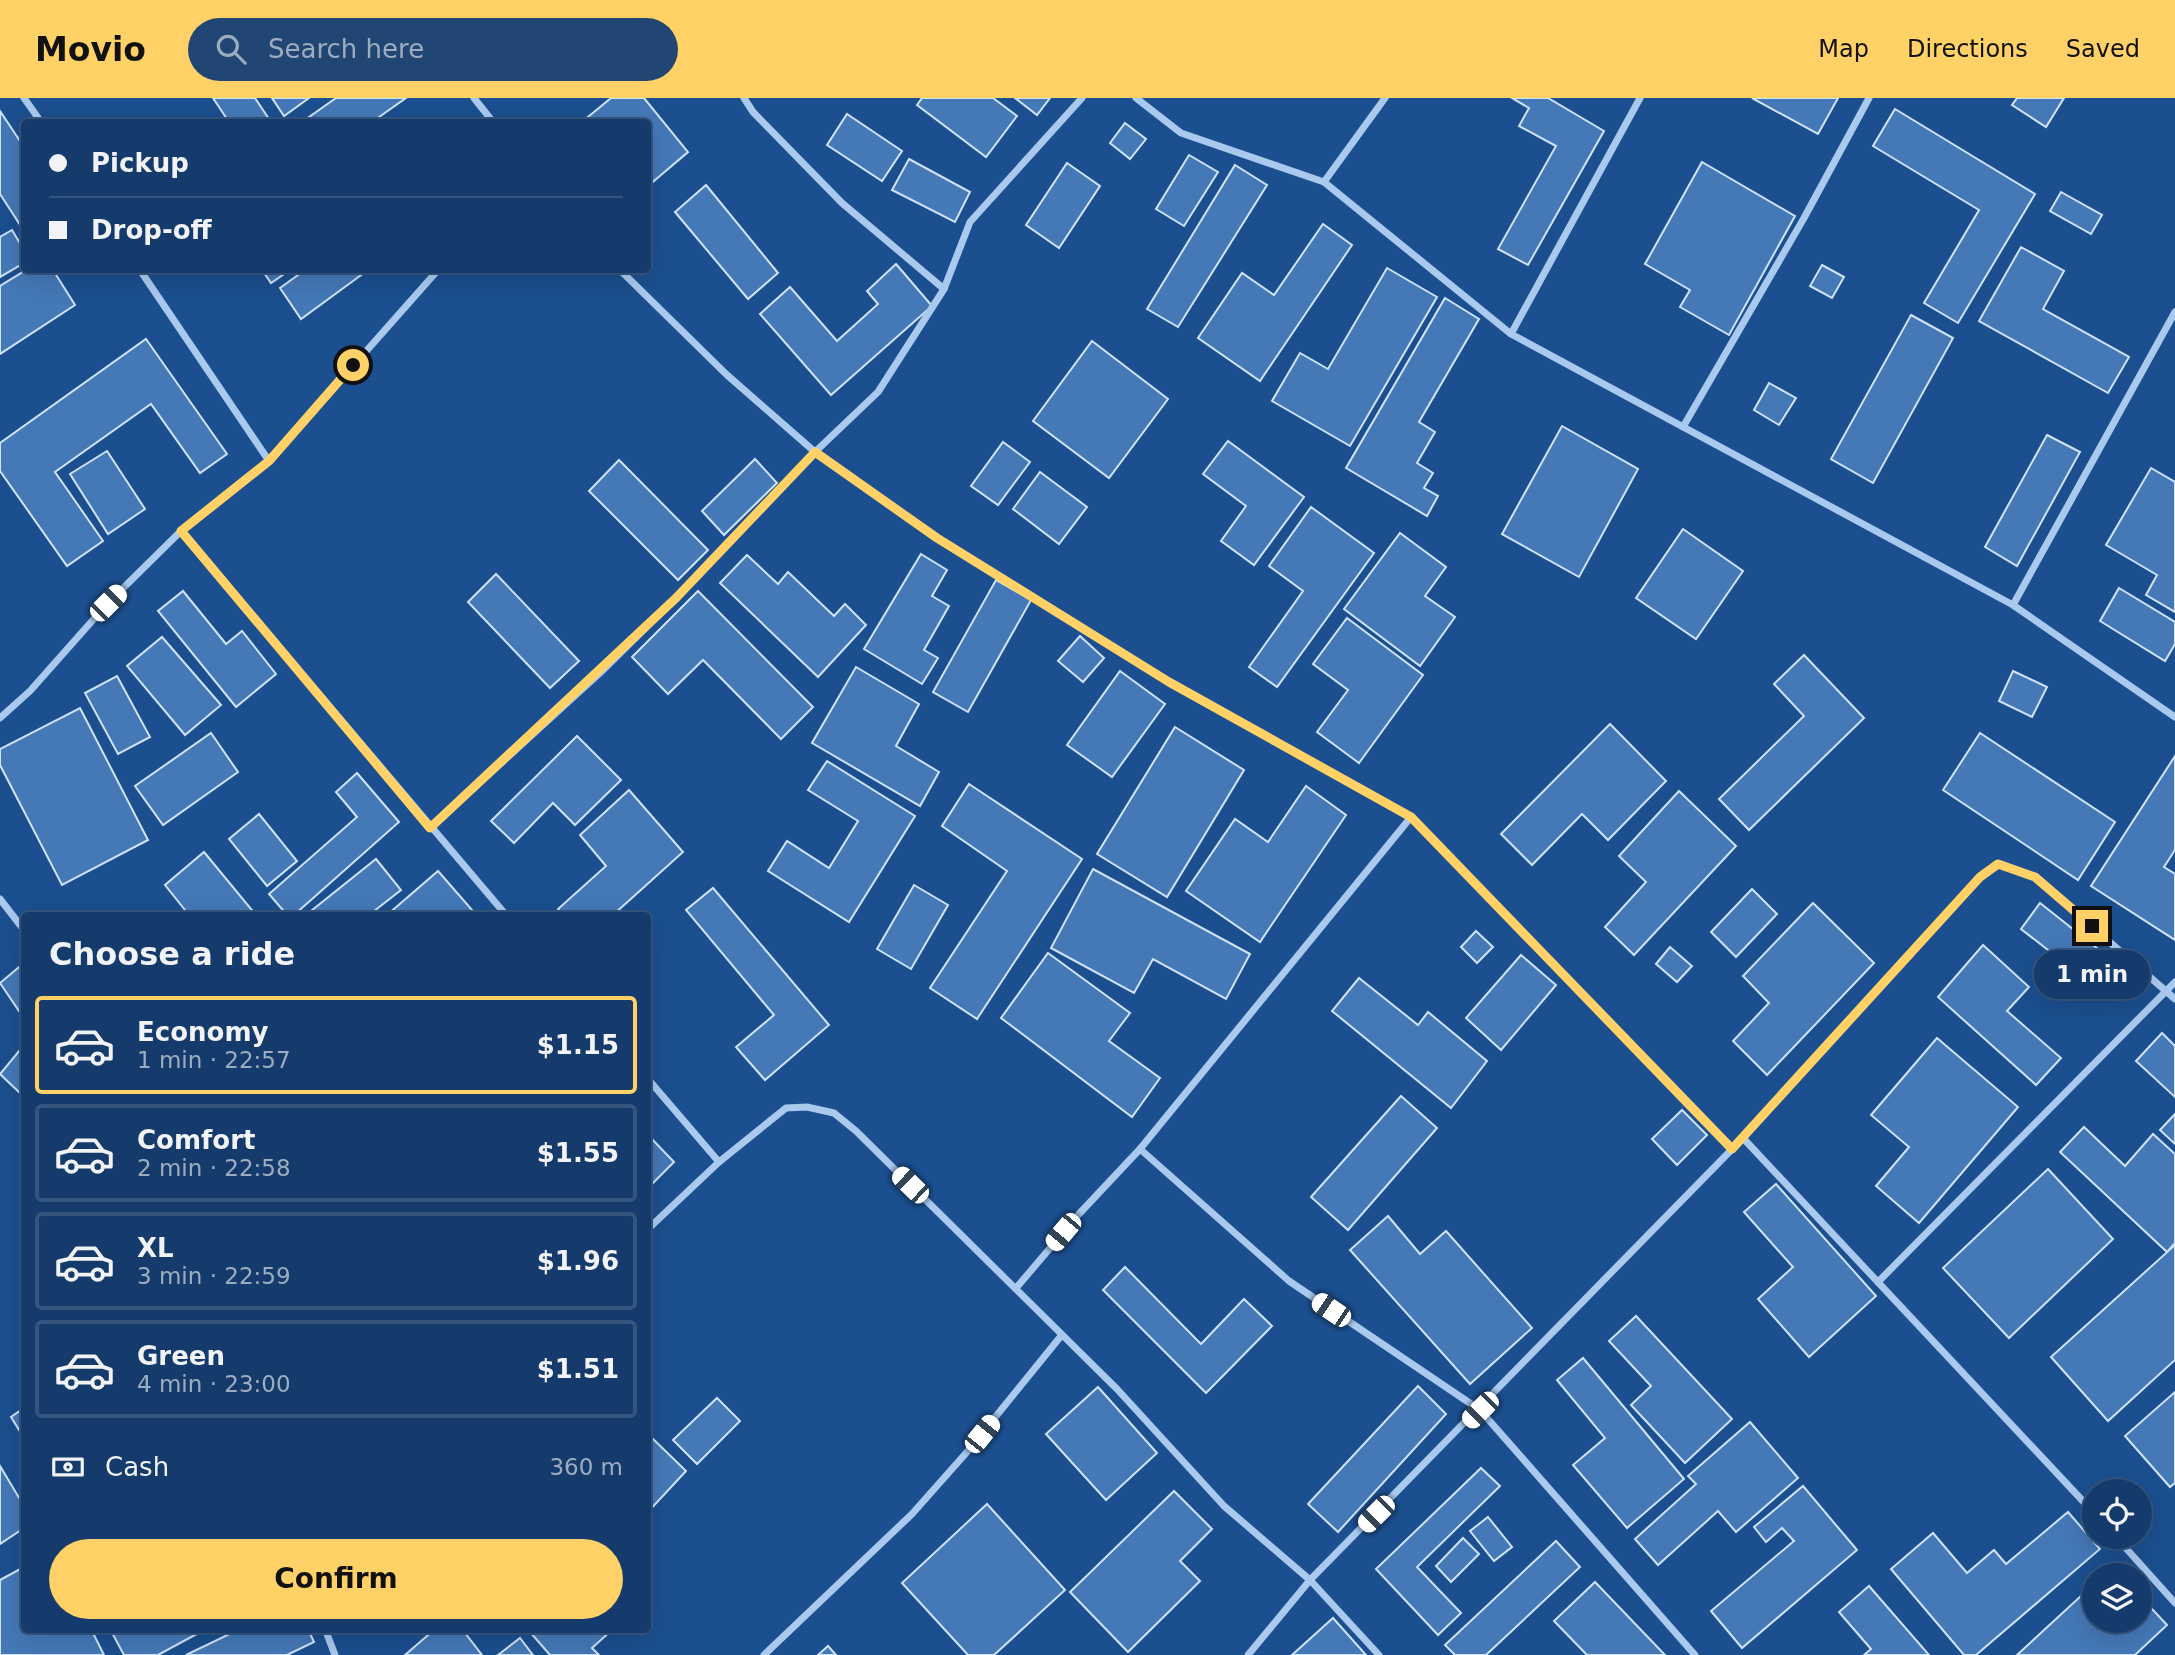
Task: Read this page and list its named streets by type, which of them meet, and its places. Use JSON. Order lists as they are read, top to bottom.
{
  "page": {
    "header": "Movio",
    "search": "Search here",
    "nav": ["Map", "Directions", "Saved"],
    "banner": ["Pickup", "Drop-off"],
    "heading": "Choose a ride",
    "bubble": "1 min",
    "list": [
      {
        "name": "Economy",
        "note": "1 min · 22:57",
        "value": "$1.15"
      },
      {
        "name": "Comfort",
        "note": "2 min · 22:58",
        "value": "$1.55"
      },
      {
        "name": "XL",
        "note": "3 min · 22:59",
        "value": "$1.96"
      },
      {
        "name": "Green",
        "note": "4 min · 23:00",
        "value": "$1.51"
      }
    ],
    "pay": ["Cash", "360 m"],
    "buttons": "Confirm"
  }
}
